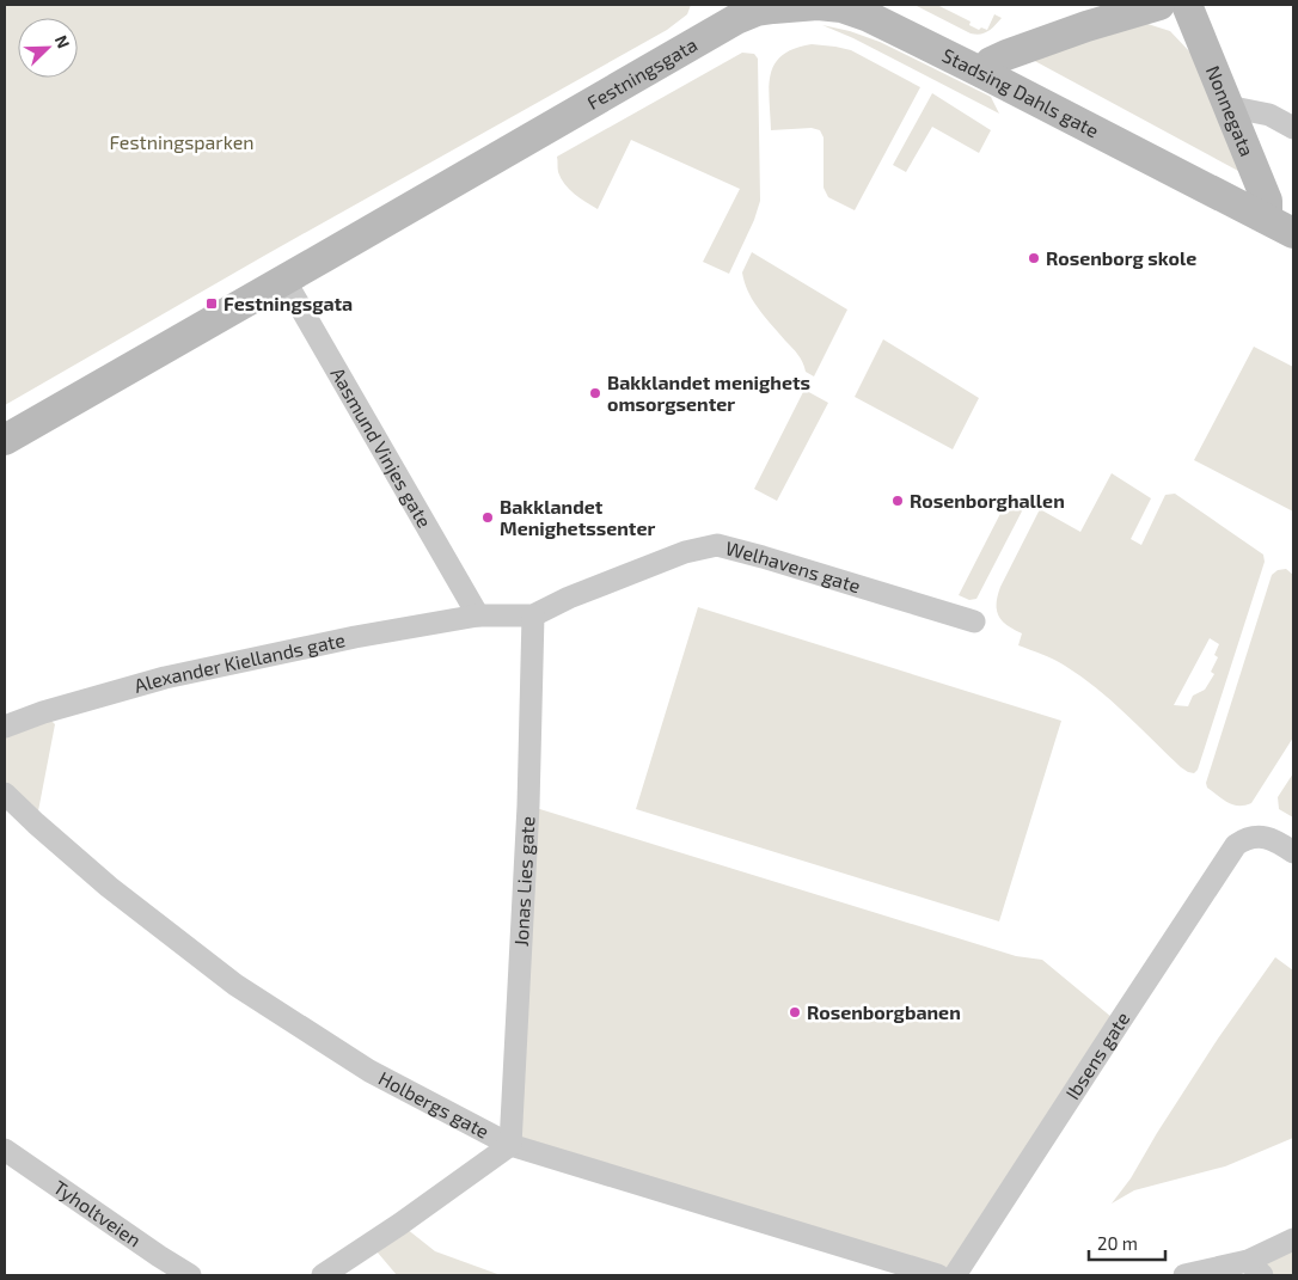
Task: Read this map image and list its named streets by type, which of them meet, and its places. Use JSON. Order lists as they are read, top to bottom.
{
  "streets": {
    "main road": ["Festningsgata", "Stadsing Dahls gate", "Nonnegata"],
    "street": [
      "Aasmund Vinjes gate",
      "Welhavens gate",
      "Alexander Kiellands gate",
      "Jonas Lies gate",
      "Ibsens gate",
      "Holbergs gate",
      "Tyholtveien"
    ]
  },
  "crossings": [
    ["Festningsgata", "Stadsing Dahls gate"],
    ["Festningsgata", "Aasmund Vinjes gate"],
    ["Stadsing Dahls gate", "Nonnegata"],
    ["Aasmund Vinjes gate", "Welhavens gate"],
    ["Aasmund Vinjes gate", "Alexander Kiellands gate"],
    ["Welhavens gate", "Alexander Kiellands gate"],
    ["Welhavens gate", "Jonas Lies gate"],
    ["Jonas Lies gate", "Holbergs gate"]
  ],
  "parks": ["Festningsparken"],
  "places": {
    "other": [
      "Rosenborg skole",
      "Bakklandet menighets omsorgsenter",
      "Rosenborghallen",
      "Bakklandet Menighetssenter",
      "Rosenborgbanen"
    ],
    "transit": ["Festningsgata"]
  },
  "scale_bar": "20 m",
  "north": "top right"
}
